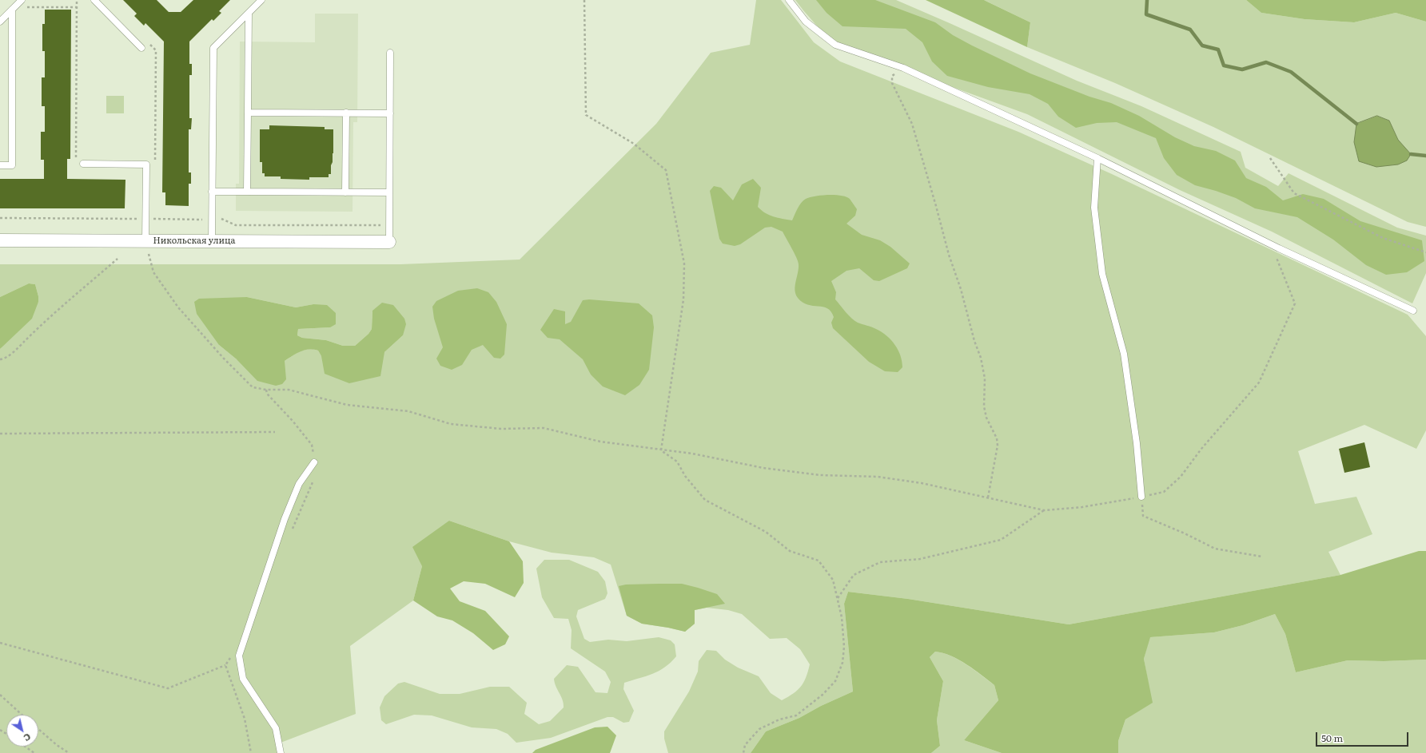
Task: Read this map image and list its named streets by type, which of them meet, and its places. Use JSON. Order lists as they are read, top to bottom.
{
  "streets": {
    "street": ["Никольская улица"]
  },
  "scale_bar": "50 m",
  "north": "bottom right"
}
